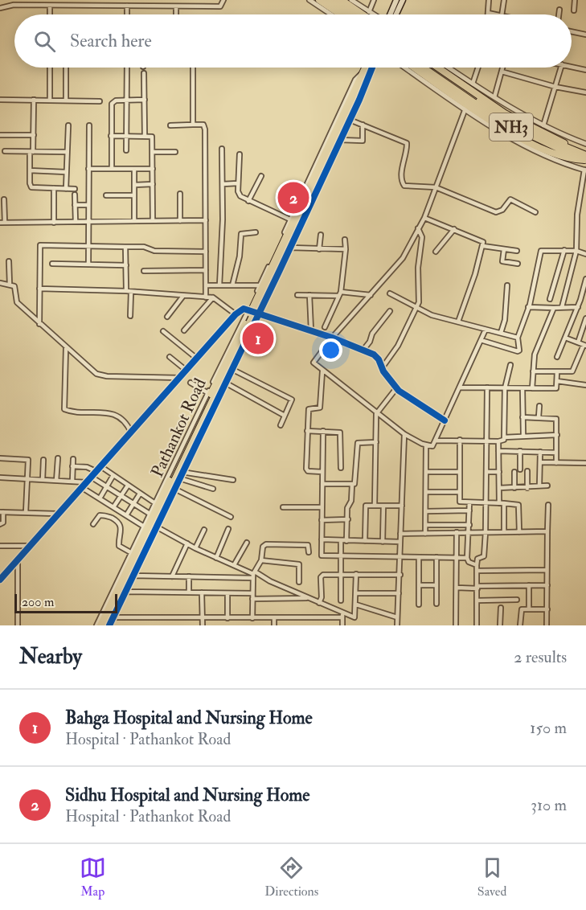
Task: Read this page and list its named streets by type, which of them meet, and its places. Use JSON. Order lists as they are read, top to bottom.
{
  "streets": {
    "highway": ["NH3", "Pathankot Road"]
  },
  "scale_bar": "200 m",
  "page": {
    "search": "Search here",
    "pins": ["2", "1"],
    "scale": "200 m",
    "heading": ["Nearby", "2 results"],
    "list": [
      {
        "mark": "1",
        "name": "Bahga Hospital and Nursing Home",
        "note": "Hospital · Pathankot Road",
        "value": "150 m"
      },
      {
        "mark": "2",
        "name": "Sidhu Hospital and Nursing Home",
        "note": "Hospital · Pathankot Road",
        "value": "310 m"
      }
    ],
    "nav": ["Map", "Directions", "Saved"]
  }
}
